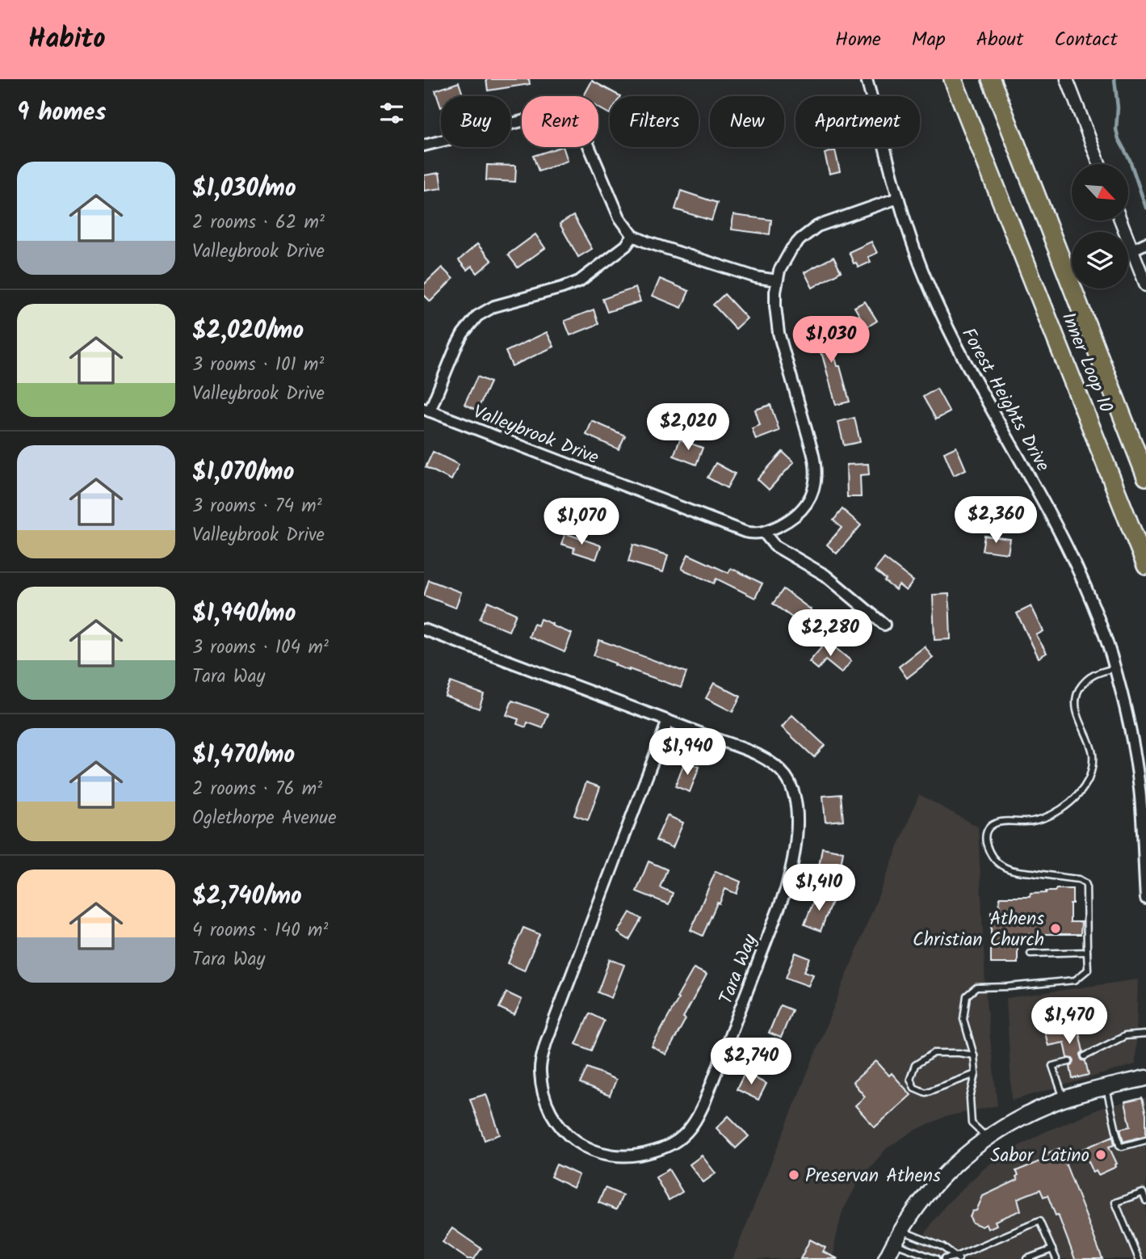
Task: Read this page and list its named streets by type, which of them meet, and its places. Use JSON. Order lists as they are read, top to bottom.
{
  "streets": {
    "highway": ["Inner Loop 10"],
    "street": ["Forest Heights Drive", "Valleybrook Drive", "Tara Way"]
  },
  "places": ["Athens Christian Church", "Sabor Latino", "Preservan Athens"],
  "north": "bottom right",
  "page": {
    "header": "Habito",
    "nav": [
      "Home",
      "Map",
      "About",
      "Contact"
    ],
    "heading": "9 homes",
    "chip": [
      "Buy",
      "Rent",
      "Filters",
      "New",
      "Apartment"
    ],
    "list": [
      {
        "name": "$1,030/mo",
        "note": "2 rooms · 62 m² · Valleybrook Drive"
      },
      {
        "name": "$2,020/mo",
        "note": "3 rooms · 101 m² · Valleybrook Drive"
      },
      {
        "name": "$1,070/mo",
        "note": "3 rooms · 74 m² · Valleybrook Drive"
      },
      {
        "name": "$1,940/mo",
        "note": "3 rooms · 104 m² · Tara Way"
      },
      {
        "name": "$1,470/mo",
        "note": "2 rooms · 76 m² · Oglethorpe Avenue"
      },
      {
        "name": "$2,740/mo",
        "note": "4 rooms · 140 m² · Tara Way"
      }
    ],
    "price": [
      "$1,030",
      "$2,020",
      "$2,360",
      "$1,070",
      "$2,280",
      "$1,940",
      "$1,410",
      "$1,470",
      "$2,740"
    ]
  }
}
